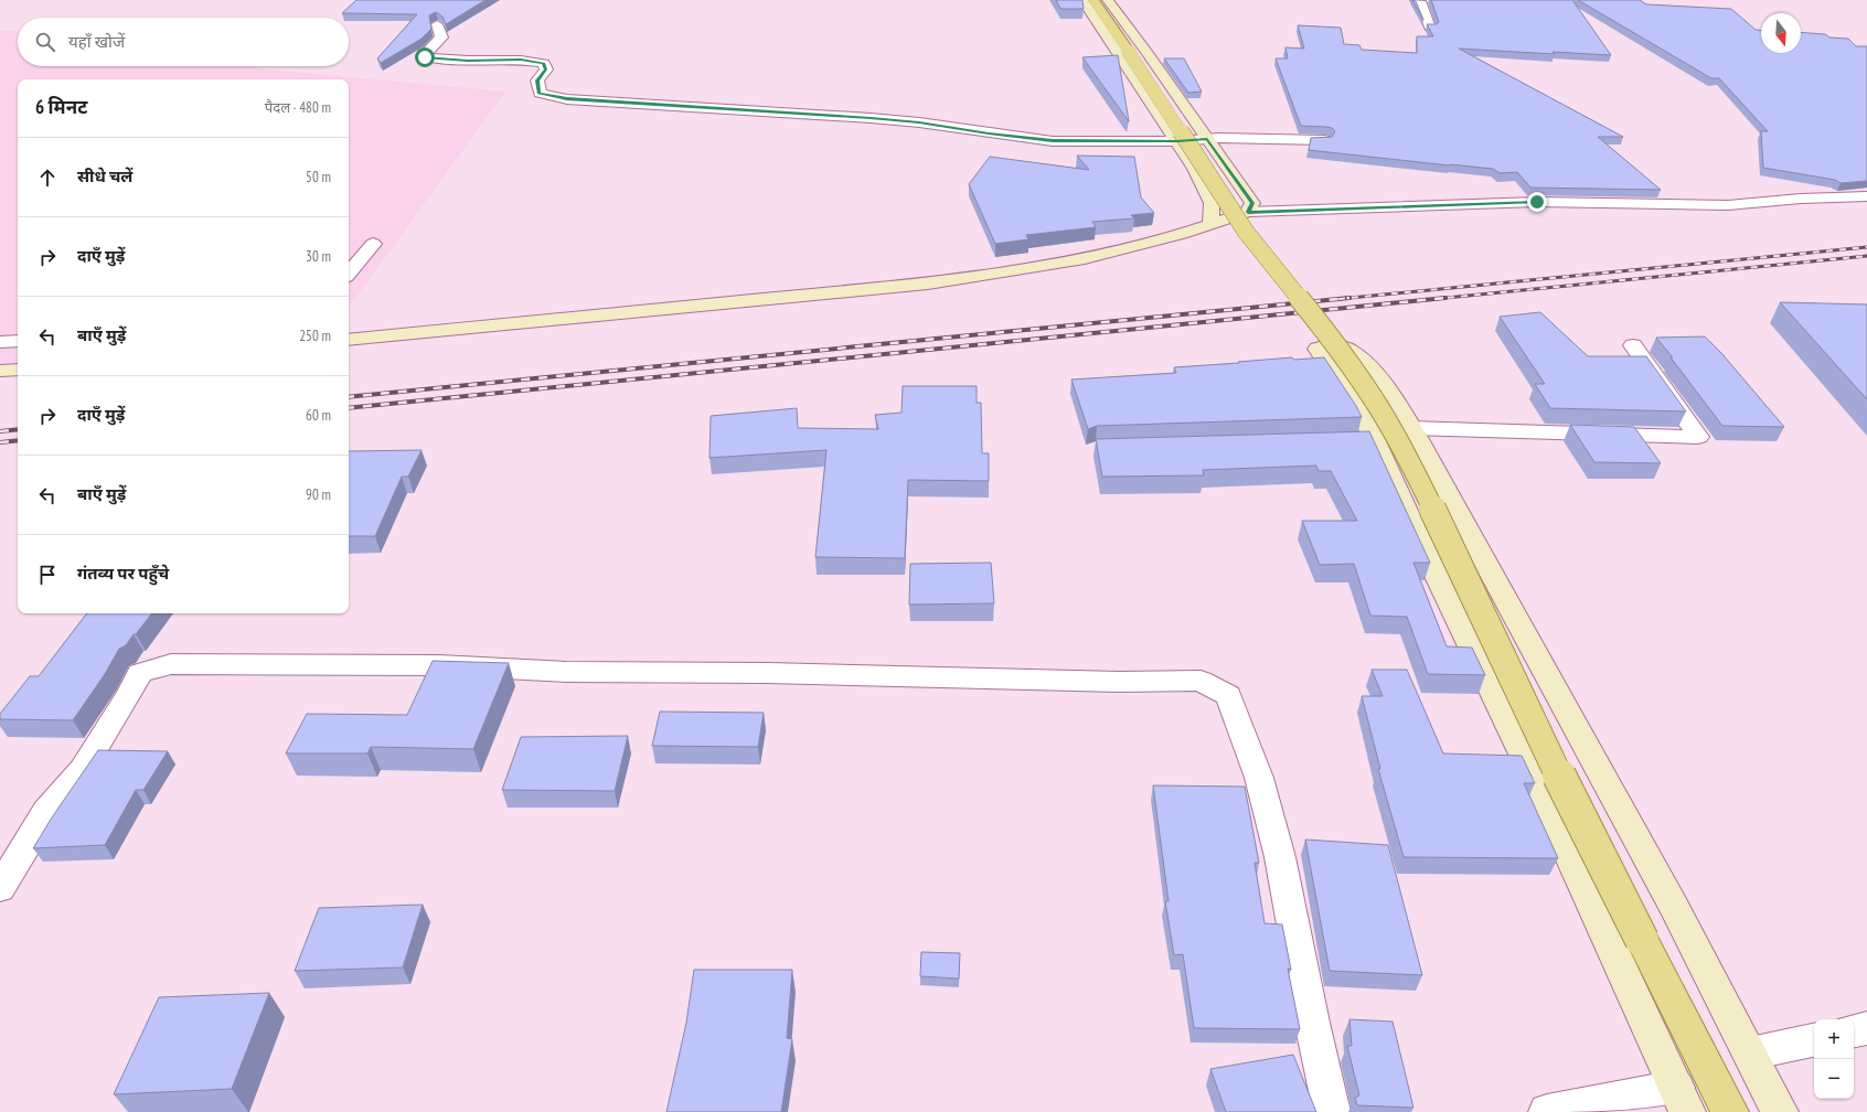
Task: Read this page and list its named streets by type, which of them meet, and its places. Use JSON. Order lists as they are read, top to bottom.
{
  "north": "bottom",
  "page": {
    "search": "यहाँ खोजें",
    "heading": ["6 मिनट", "पैदल · 480 m"],
    "list": [
      ["सीधे चलें", "50 m"],
      ["दाएँ मुड़ें", "30 m"],
      ["बाएँ मुड़ें", "250 m"],
      ["दाएँ मुड़ें", "60 m"],
      ["बाएँ मुड़ें", "90 m"],
      "गंतव्य पर पहुँचे"
    ],
    "map_buttons": ["+", "−"]
  }
}
